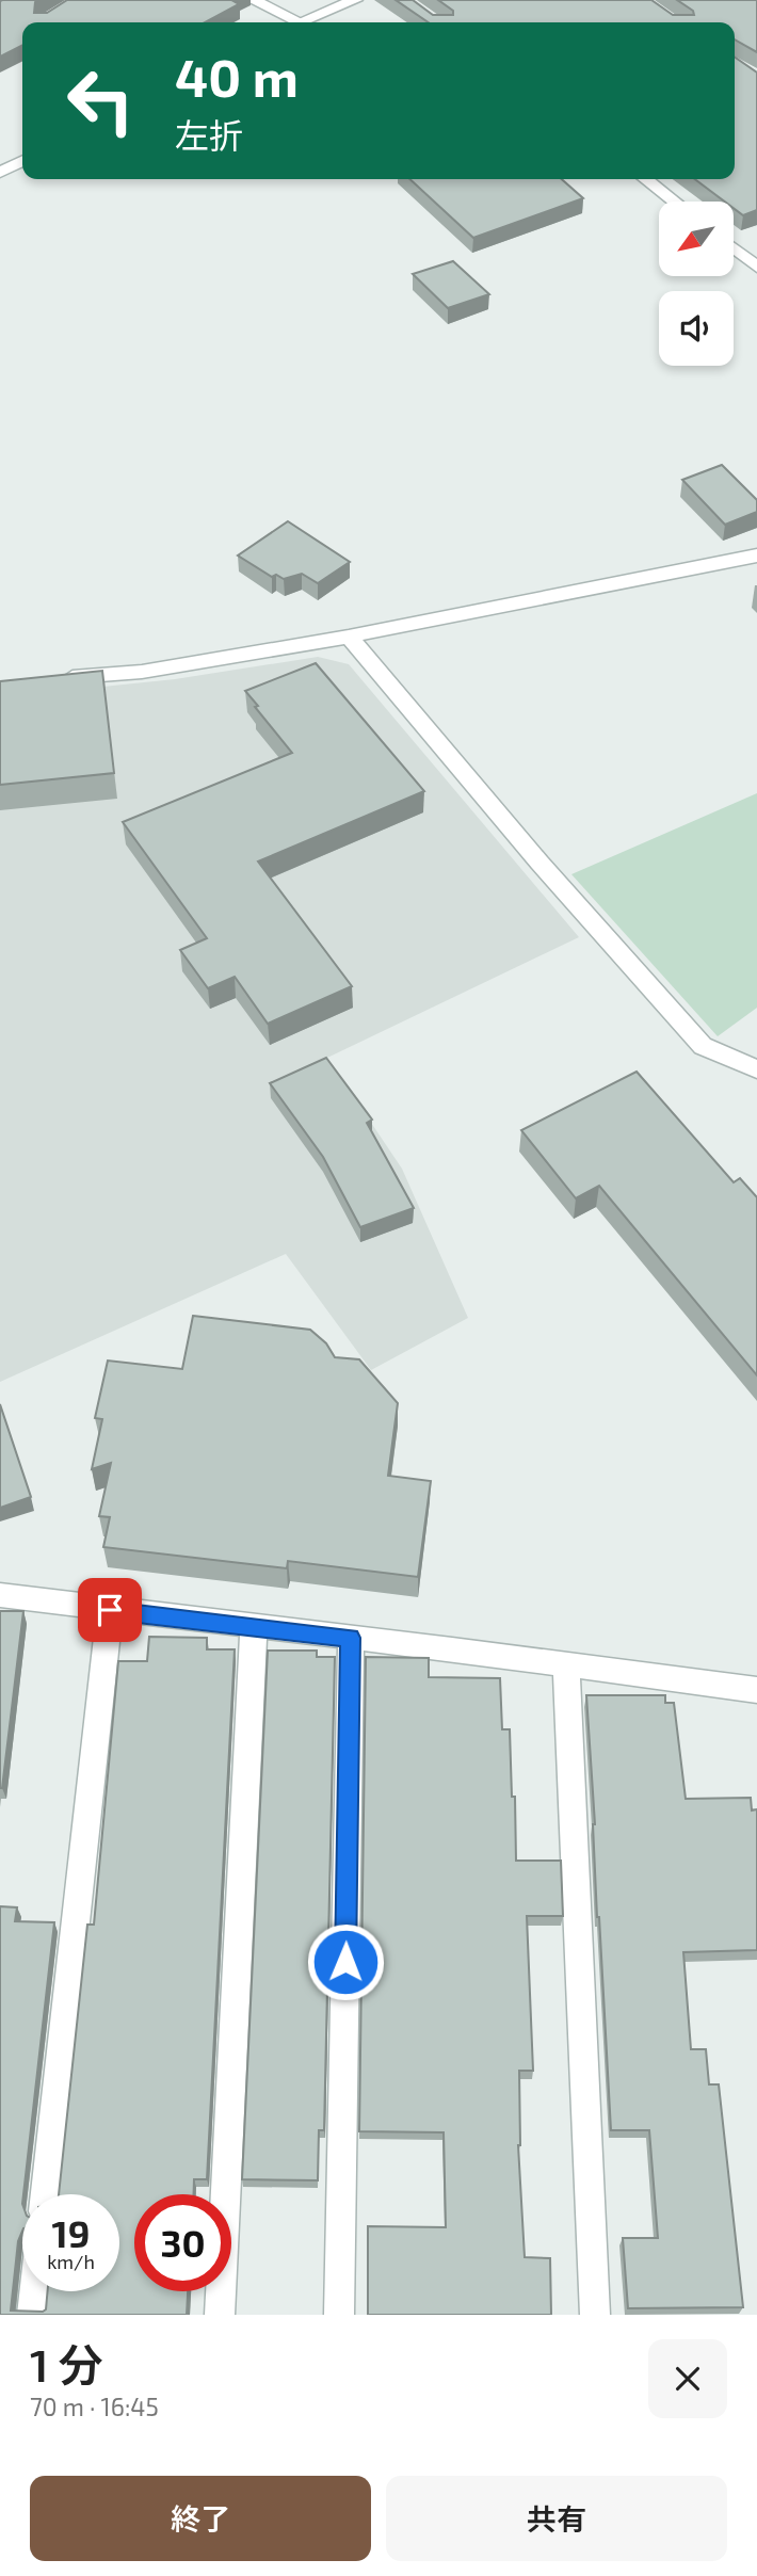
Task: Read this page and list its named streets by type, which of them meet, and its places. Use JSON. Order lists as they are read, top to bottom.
{
  "north": "bottom left",
  "page": {
    "turn": ["40 m", "左折"],
    "speed": "19 km/h",
    "limit": "30",
    "heading": ["1 分", "70 m · 16:45"],
    "buttons": ["終了", "共有"]
  }
}
